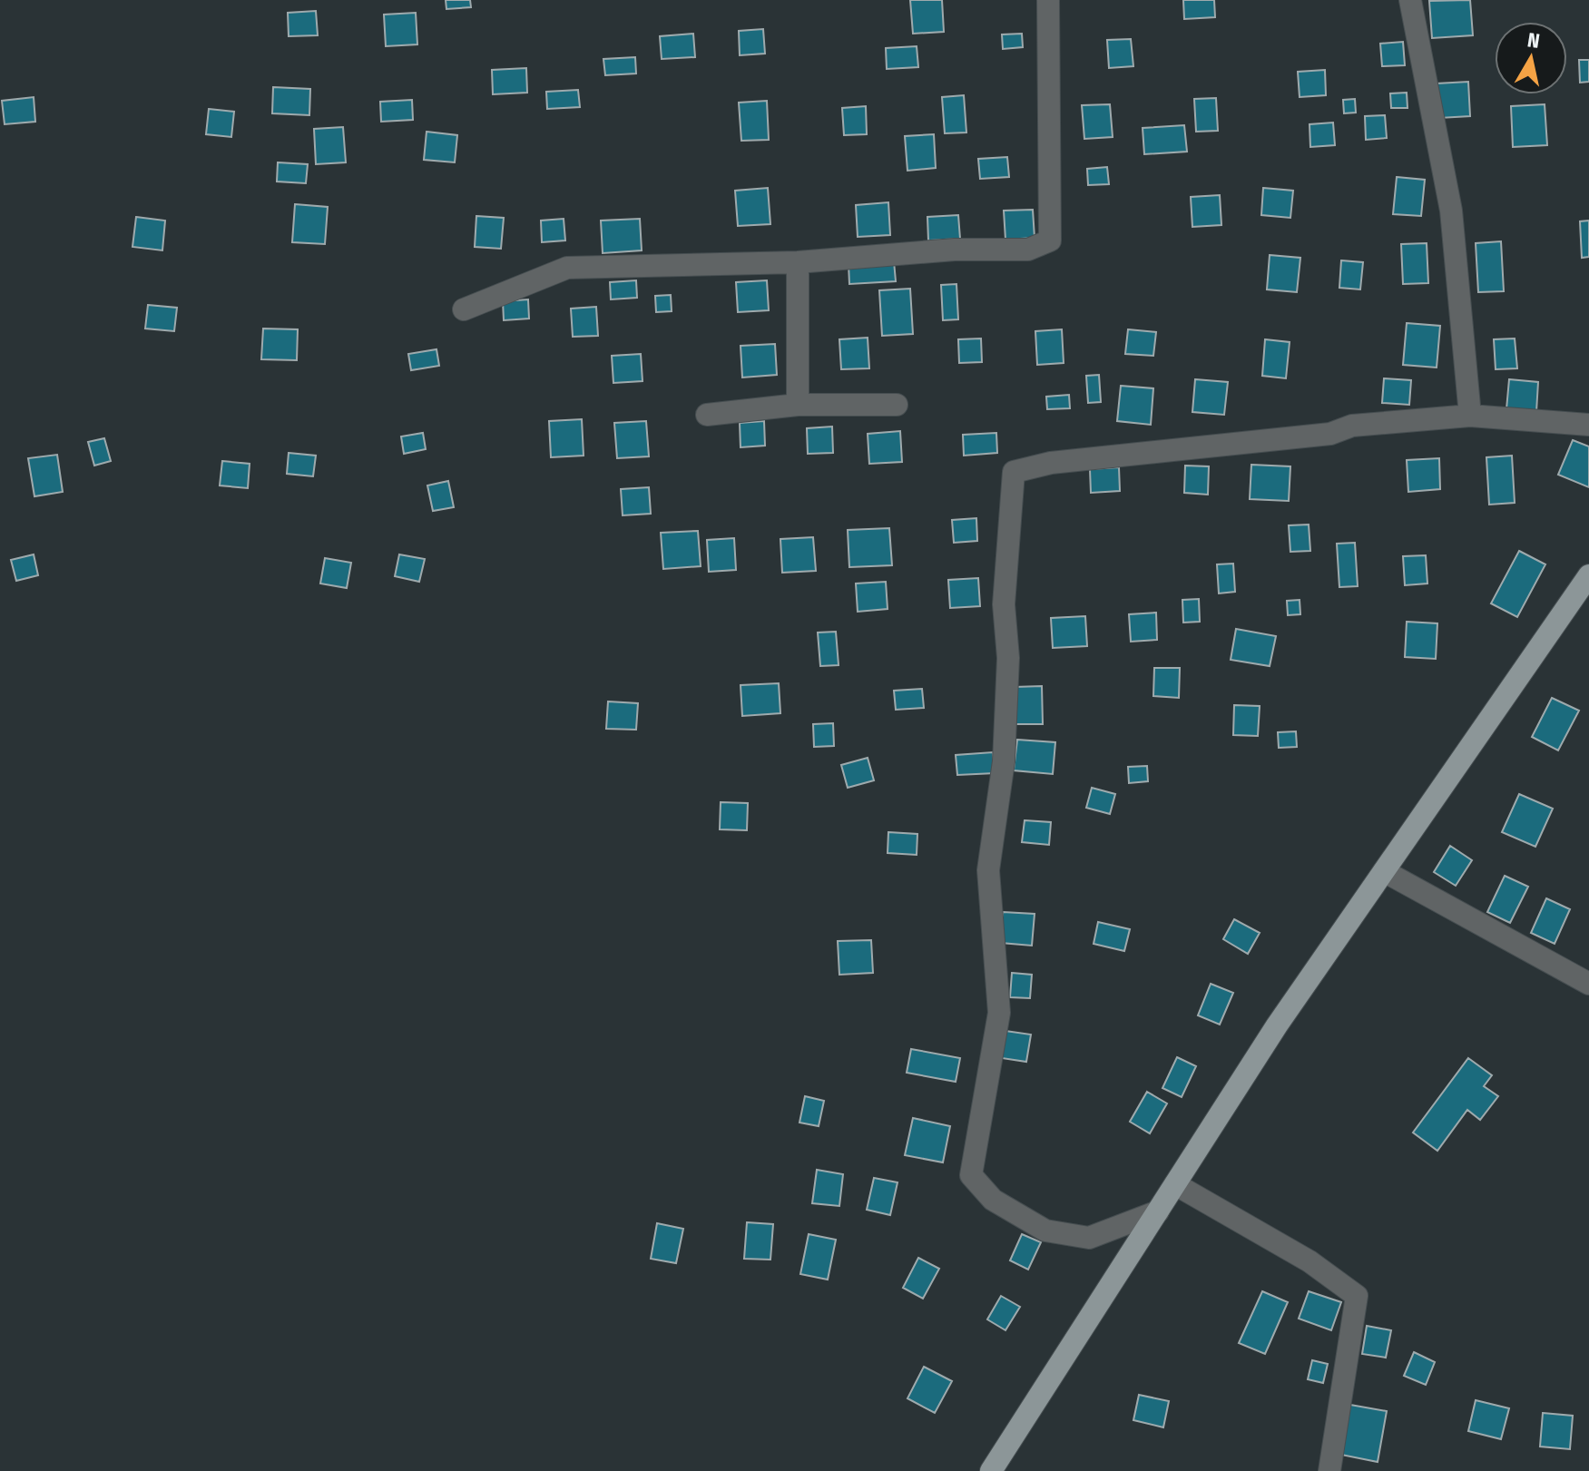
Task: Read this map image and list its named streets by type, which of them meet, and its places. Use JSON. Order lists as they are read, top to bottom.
{
  "north": "top"
}
